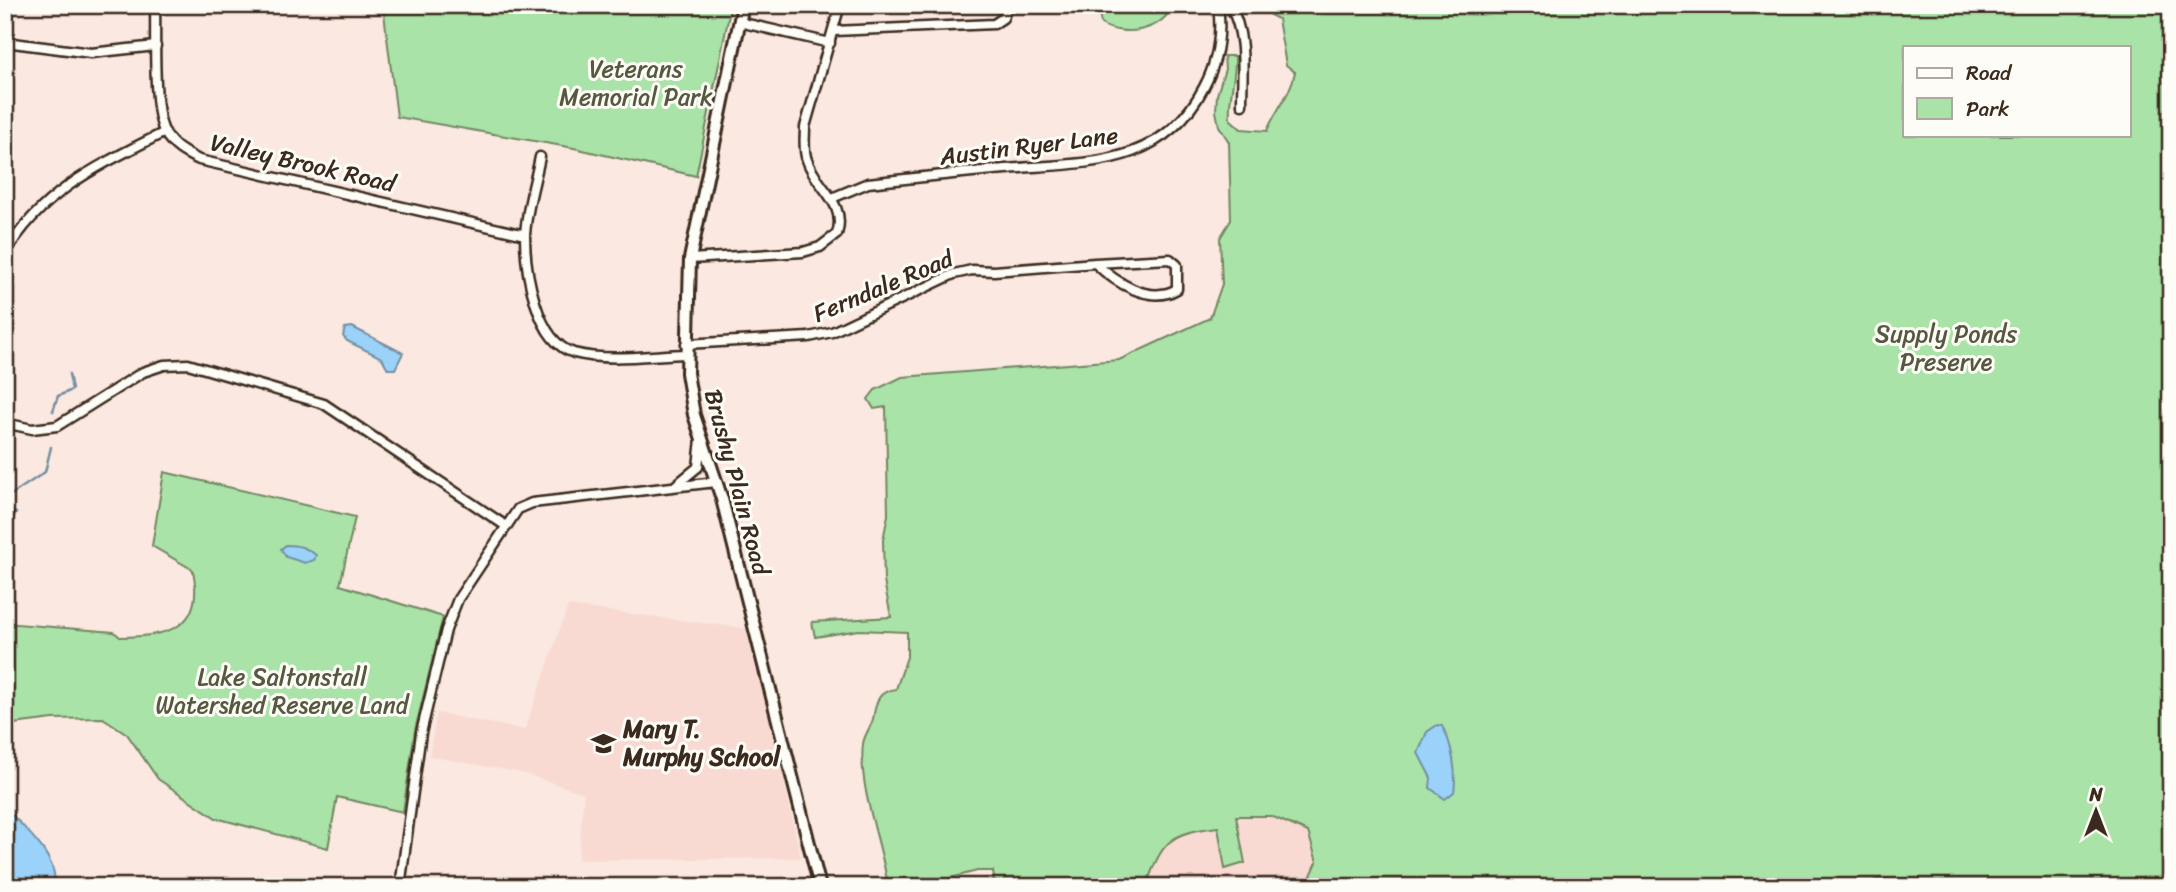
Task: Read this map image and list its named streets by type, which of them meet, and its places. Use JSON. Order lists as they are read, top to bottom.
{
  "streets": {
    "main road": ["Brushy Plain Road"],
    "street": ["Austin Ryer Lane", "Valley Brook Road", "Ferndale Road"]
  },
  "crossings": [
    ["Valley Brook Road", "Ferndale Road"],
    ["Ferndale Road", "Brushy Plain Road"]
  ],
  "parks": ["Veterans Memorial Park", "Supply Ponds Preserve", "Lake Saltonstall Watershed Reserve Land"],
  "places": {
    "school or university": ["Mary T. Murphy School"]
  },
  "legend": ["Road", "Park"],
  "north": "top"
}
